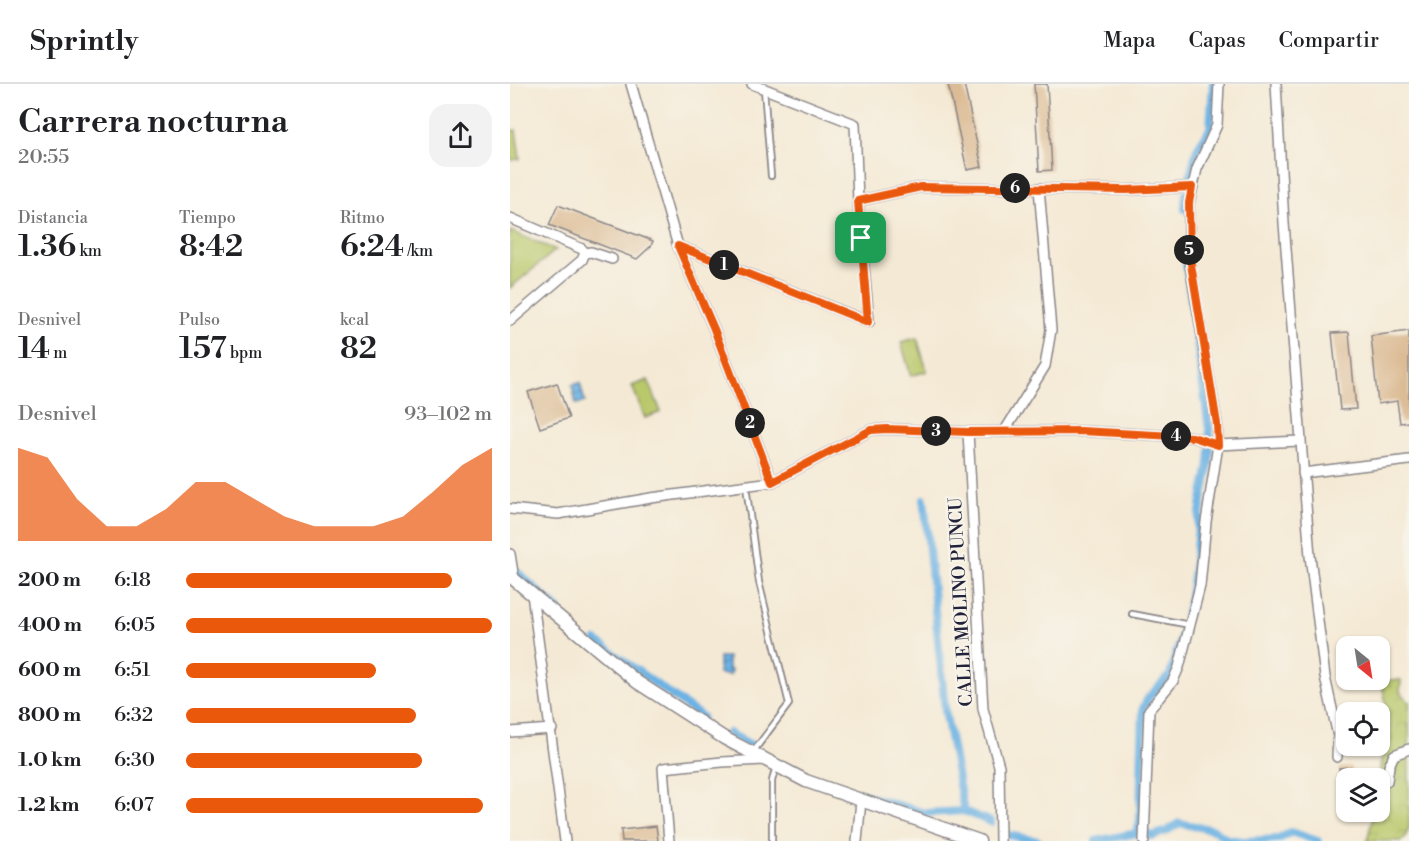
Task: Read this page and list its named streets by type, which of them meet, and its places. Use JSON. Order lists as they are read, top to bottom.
{
  "streets": {
    "street": ["CALLE MOLINO PUNCU"]
  },
  "north": "bottom right",
  "page": {
    "header": "Sprintly",
    "nav": ["Mapa", "Capas", "Compartir"],
    "heading": ["Carrera nocturna", "20:55"],
    "pins": [
      "6",
      "5",
      "1",
      "2",
      "3",
      "4"
    ],
    "stats": [
      ["Distancia", "1.36 km"],
      ["Tiempo", "8:42"],
      ["Ritmo", "6:24 /km"],
      ["Desnivel", "14 m"],
      ["Pulso", "157 bpm"],
      ["kcal", "82"]
    ],
    "chart": ["Desnivel", "93–102 m"],
    "list": [
      {
        "name": "200 m",
        "note": "6:18"
      },
      {
        "name": "400 m",
        "note": "6:05"
      },
      {
        "name": "600 m",
        "note": "6:51"
      },
      {
        "name": "800 m",
        "note": "6:32"
      },
      {
        "name": "1.0 km",
        "note": "6:30"
      },
      {
        "name": "1.2 km",
        "note": "6:07"
      }
    ]
  }
}
